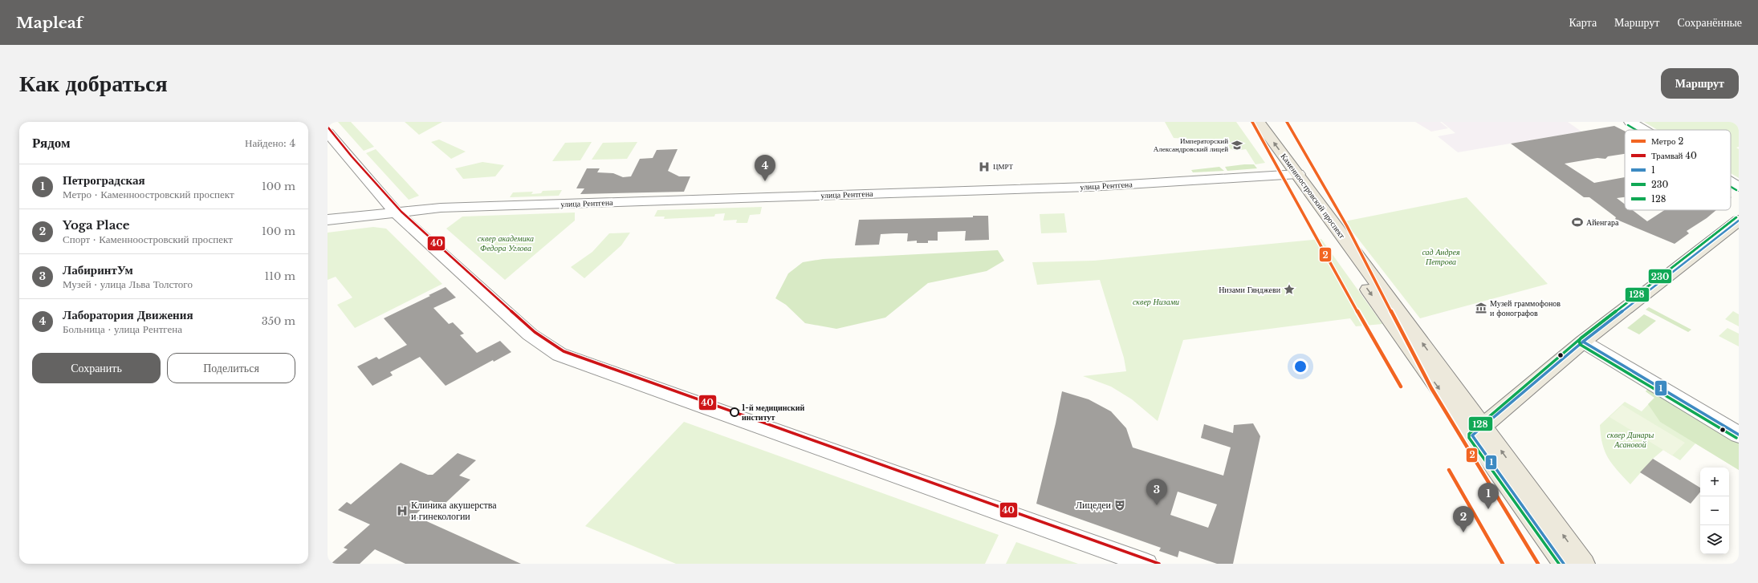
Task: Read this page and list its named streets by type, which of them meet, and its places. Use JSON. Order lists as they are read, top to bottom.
{
  "streets": {
    "main road": ["Каменноостровский проспект"],
    "street": ["улица Рентгена"]
  },
  "crossings": [
    ["улица Рентгена", "Каменноостровский проспект"]
  ],
  "parks": [
    "сквер академика Федора Углова",
    "сад Андрея Петрова",
    "сквер Низами",
    "сквер Динары Асановой"
  ],
  "places": {
    "school or university": ["Императорский Александровский лицей"],
    "hospital": ["ЦМРТ", "Клиника акушерства и гинекологии"],
    "sports": ["Айенгара"],
    "place": ["Низами Гянджеви"],
    "museum": ["Музей граммофонов и фонографов"],
    "other": ["1-й медицинский институт"],
    "theatre": ["Лицедеи"]
  },
  "lines": [
    "metro line 2",
    "transit line 230",
    "tram line 40",
    "transit line 128",
    "transit line 1"
  ],
  "legend": [
    "Метро 2",
    "Трамвай 40",
    "1",
    "230",
    "128"
  ],
  "page": {
    "header": "Mapleaf",
    "nav": ["Карта", "Маршрут", "Сохранённые"],
    "buttons": [
      "Маршрут",
      ["Сохранить", "Поделиться"]
    ],
    "title": "Как добраться",
    "heading": ["Рядом", "Найдено: 4"],
    "pins": [
      "4",
      "3",
      "1",
      "2"
    ],
    "list": [
      {
        "mark": "1",
        "name": "Петроградская",
        "note": "Метро · Каменноостровский проспект",
        "value": "100 m"
      },
      {
        "mark": "2",
        "name": "Yoga Place",
        "note": "Спорт · Каменноостровский проспект",
        "value": "100 m"
      },
      {
        "mark": "3",
        "name": "ЛабиринтУм",
        "note": "Музей · улица Льва Толстого",
        "value": "110 m"
      },
      {
        "mark": "4",
        "name": "Лаборатория Движения",
        "note": "Больница · улица Рентгена",
        "value": "350 m"
      }
    ],
    "map_buttons": ["+", "−"]
  }
}
